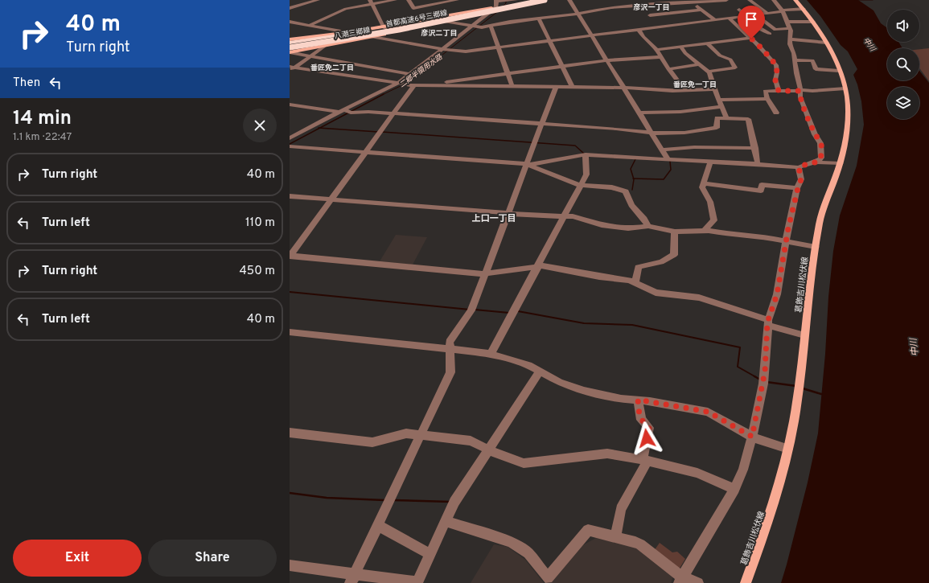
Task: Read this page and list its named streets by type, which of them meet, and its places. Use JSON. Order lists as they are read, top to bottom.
{
  "streets": {
    "highway": ["首都高速6号三郷線"],
    "main road": ["八潮三郷線", "葛飾吉川松伏線"]
  },
  "crossings": [
    ["首都高速6号三郷線", "八潮三郷線"]
  ],
  "districts": [
    "彦沢一丁目",
    "彦沢二丁目",
    "番匠免二丁目",
    "番匠免一丁目",
    "上口一丁目"
  ],
  "water": ["中川", "二郷半領用水路"],
  "page": {
    "turn": ["40 m", "Turn right"],
    "then": "Then",
    "heading": ["14 min", "1.1 km · 22:47"],
    "list": [
      {
        "name": "Turn right",
        "value": "40 m"
      },
      {
        "name": "Turn left",
        "value": "110 m"
      },
      {
        "name": "Turn right",
        "value": "450 m"
      },
      {
        "name": "Turn left",
        "value": "40 m"
      }
    ],
    "buttons": ["Exit", "Share"]
  }
}
